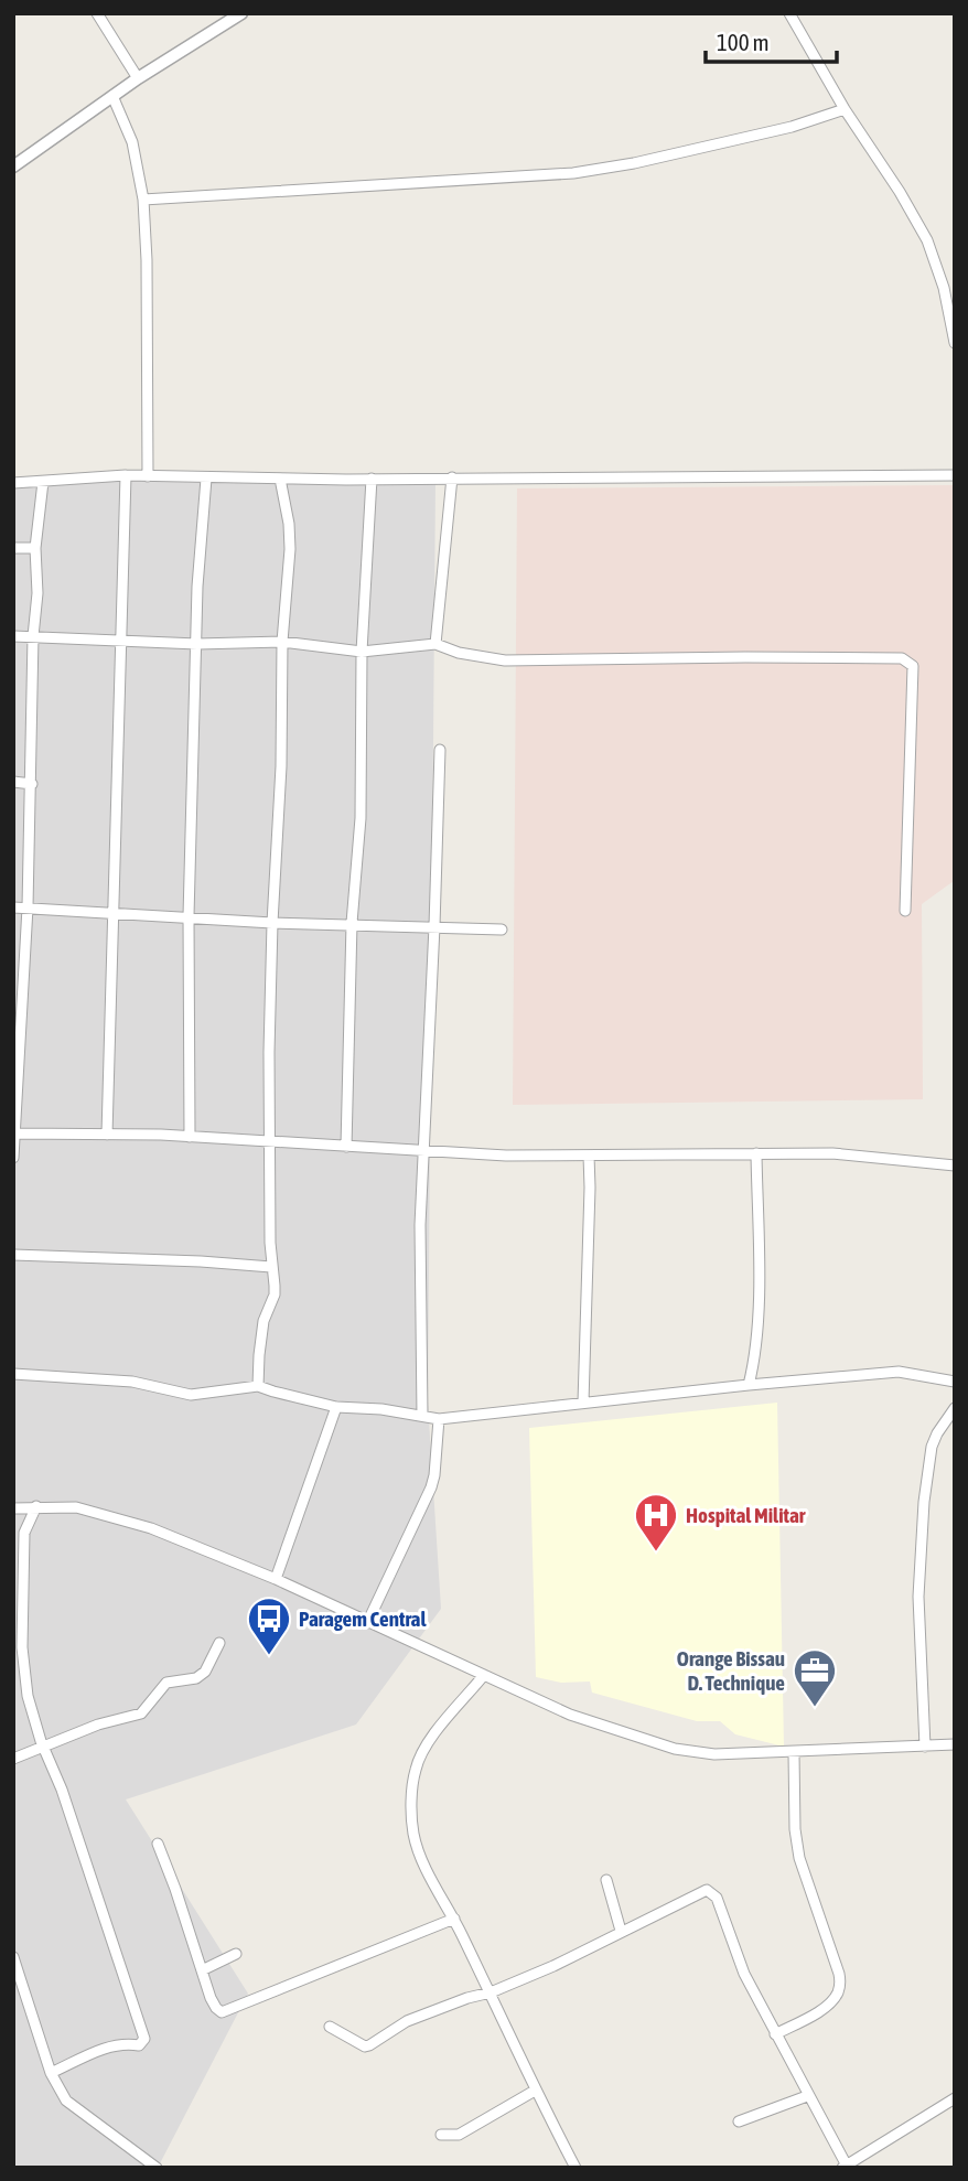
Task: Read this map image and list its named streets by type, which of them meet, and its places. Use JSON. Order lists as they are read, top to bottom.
{
  "places": {
    "hospital": ["Hospital Militar"],
    "bus stop": ["Paragem Central"],
    "office": ["Orange Bissau D. Technique"]
  },
  "scale_bar": "100 m"
}
